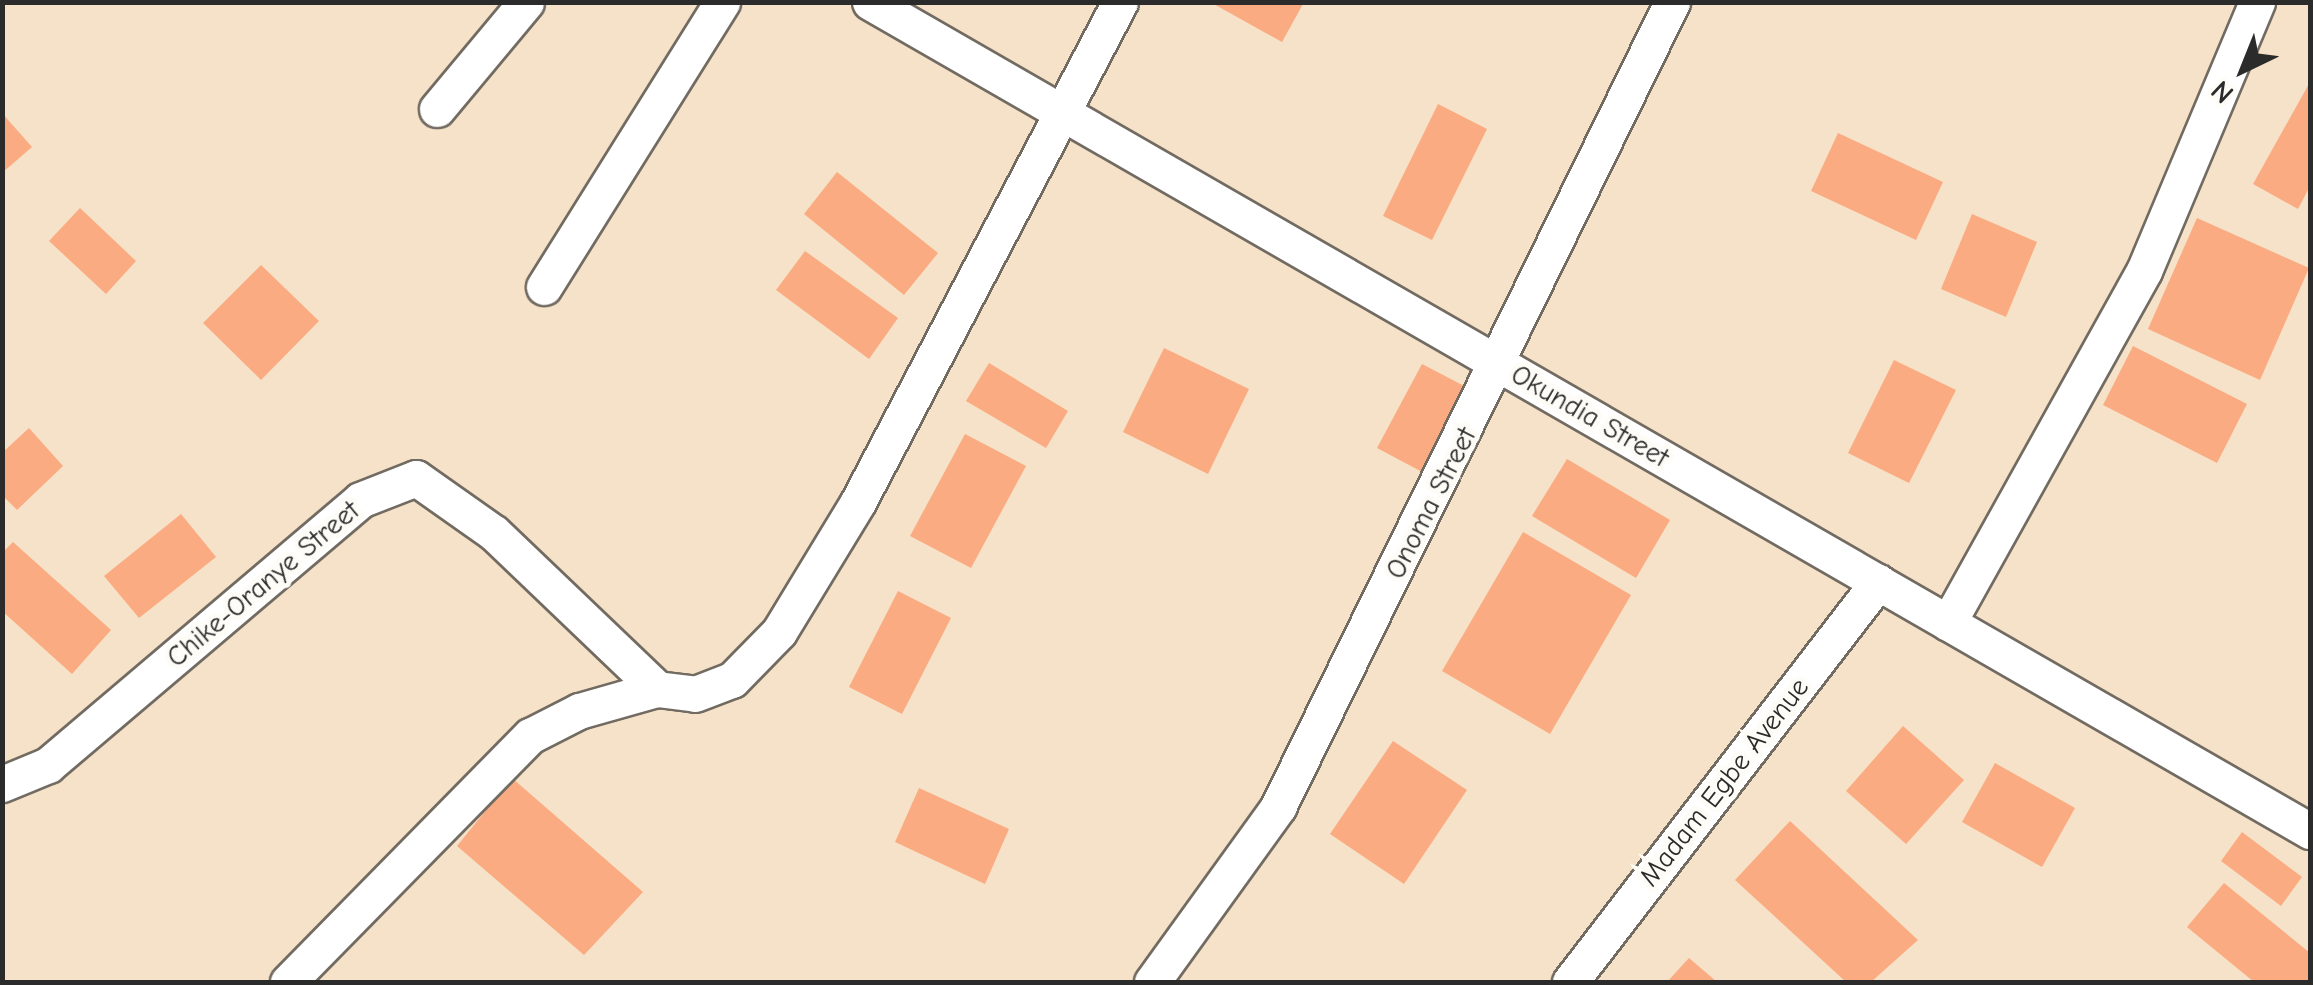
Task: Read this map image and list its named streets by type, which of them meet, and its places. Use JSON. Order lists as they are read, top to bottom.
{
  "streets": {
    "street": [
      "Okundia Street",
      "Onoma Street",
      "Chike-Oranye Street",
      "Madam Egbe Avenue"
    ]
  },
  "crossings": [
    ["Okundia Street", "Onoma Street"],
    ["Okundia Street", "Madam Egbe Avenue"]
  ],
  "north": "bottom left"
}
